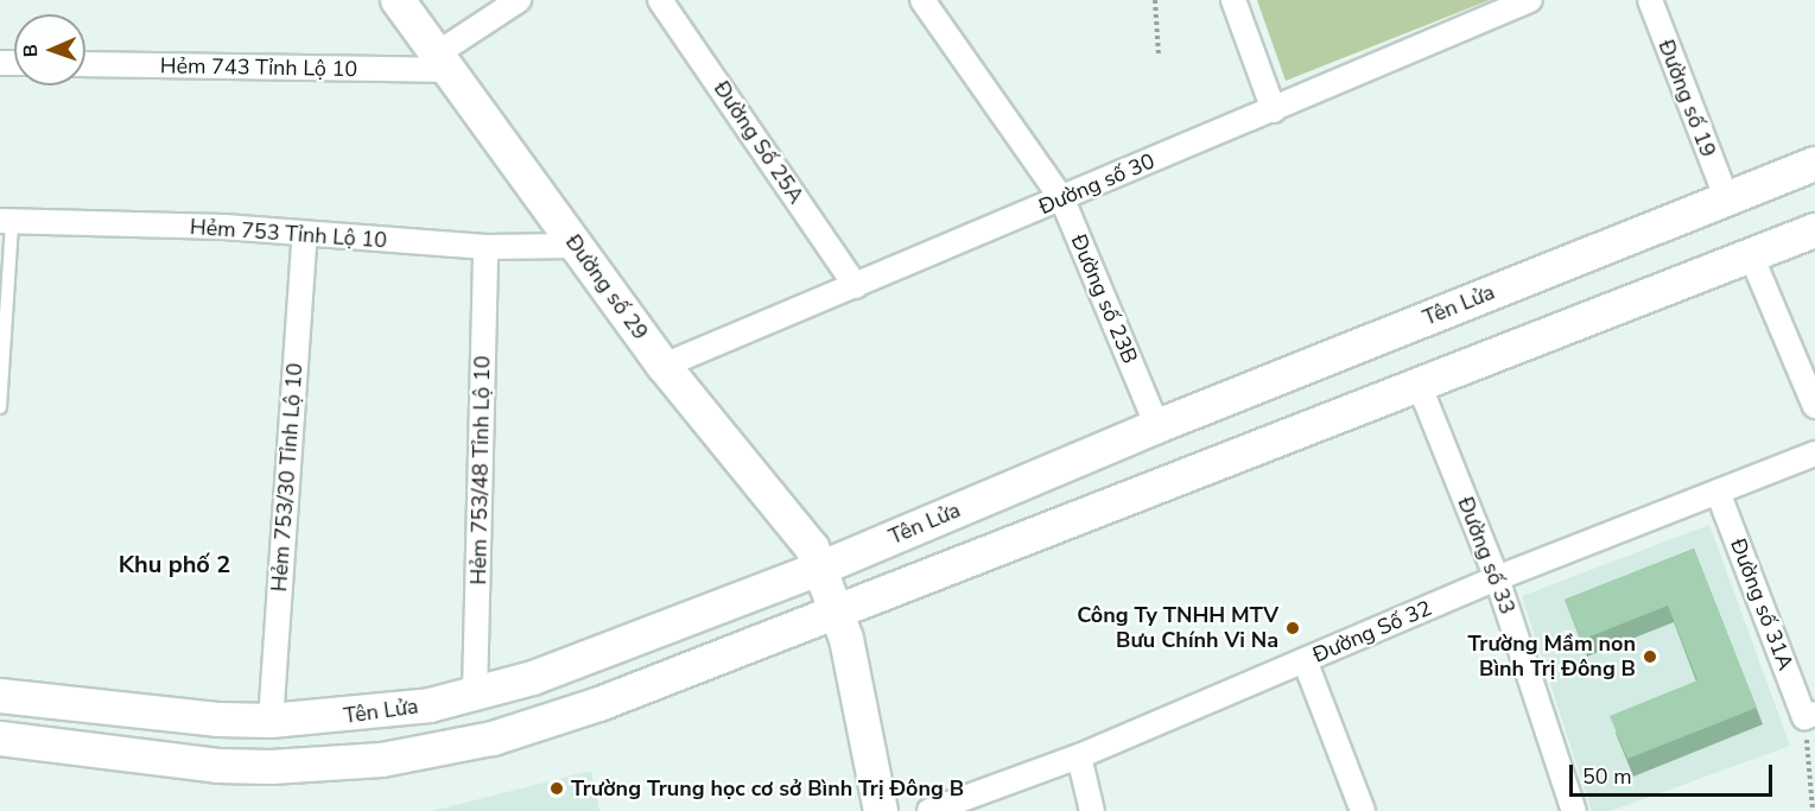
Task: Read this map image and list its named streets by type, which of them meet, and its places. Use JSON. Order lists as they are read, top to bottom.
{
  "streets": {
    "main road": ["Đường số 29", "Tên Lửa"],
    "street": [
      "Hẻm 743 Tỉnh Lộ 10",
      "Đường số 19",
      "Đường Số 25A",
      "Đường số 30",
      "Hẻm 753 Tỉnh Lộ 10",
      "Đường số 23B",
      "Hẻm 753/48 Tỉnh Lộ 10",
      "Hẻm 753/30 Tỉnh Lộ 10",
      "Đường số 33",
      "Đường số 31A",
      "Đường Số 32"
    ]
  },
  "crossings": [
    ["Hẻm 743 Tỉnh Lộ 10", "Đường số 29"],
    ["Đường số 19", "Tên Lửa"],
    ["Đường Số 25A", "Đường số 30"],
    ["Đường số 30", "Đường số 29"],
    ["Đường số 30", "Đường số 23B"],
    ["Hẻm 753 Tỉnh Lộ 10", "Đường số 29"],
    ["Hẻm 753 Tỉnh Lộ 10", "Hẻm 753/48 Tỉnh Lộ 10"],
    ["Hẻm 753 Tỉnh Lộ 10", "Hẻm 753/30 Tỉnh Lộ 10"],
    ["Đường số 29", "Tên Lửa"],
    ["Đường số 23B", "Tên Lửa"],
    ["Tên Lửa", "Hẻm 753/48 Tỉnh Lộ 10"],
    ["Tên Lửa", "Hẻm 753/30 Tỉnh Lộ 10"],
    ["Đường số 33", "Đường Số 32"],
    ["Đường số 31A", "Đường Số 32"]
  ],
  "districts": ["Khu phố 2"],
  "places": ["Công Ty TNHH MTV Bưu Chính Vi Na", "Trường Mầm non Bình Trị Đông B", "Trường Trung học cơ sở Bình Trị Đông B"],
  "scale_bar": "50 m",
  "north": "left"
}
